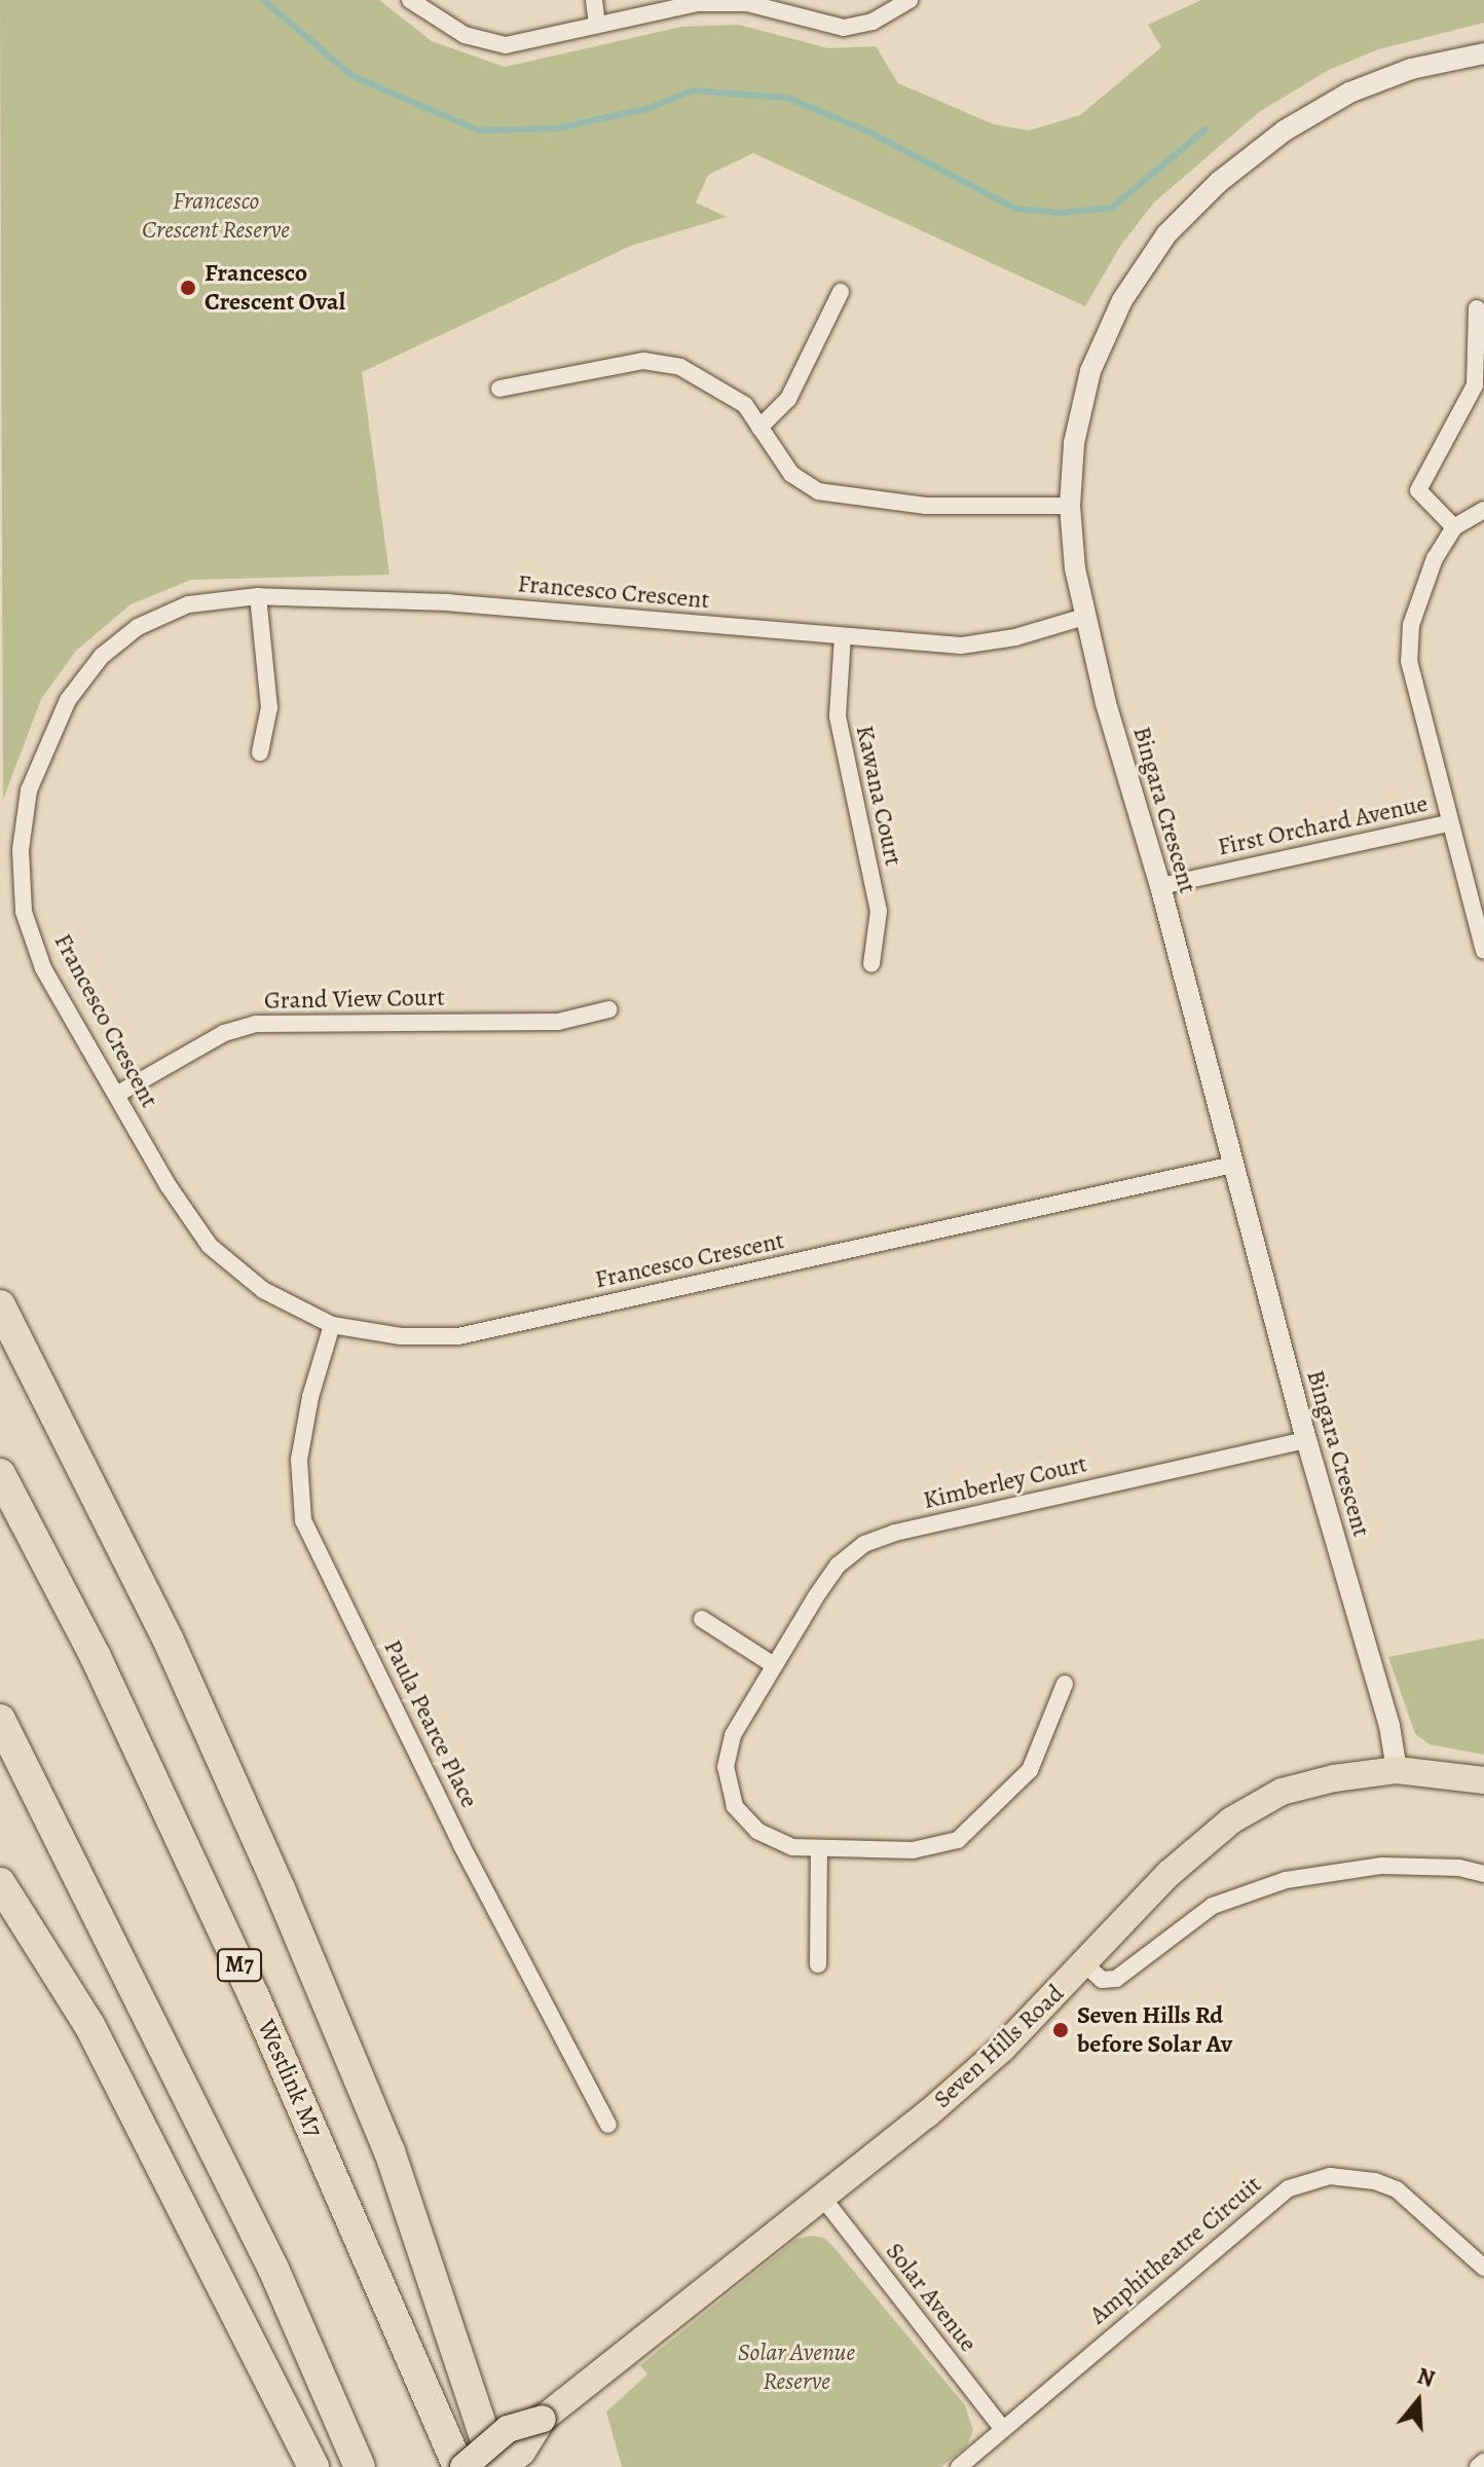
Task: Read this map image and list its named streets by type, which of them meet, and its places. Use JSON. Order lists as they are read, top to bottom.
{
  "streets": {
    "highway": ["M7", "Westlink M7"],
    "main road": ["Seven Hills Road"],
    "street": [
      "Francesco Crescent",
      "Kawana Court",
      "Bingara Crescent",
      "First Orchard Avenue",
      "Grand View Court",
      "Kimberley Court",
      "Paula Pearce Place",
      "Amphitheatre Circuit",
      "Solar Avenue"
    ]
  },
  "crossings": [
    ["Francesco Crescent", "Kawana Court"],
    ["Francesco Crescent", "Bingara Crescent"],
    ["Francesco Crescent", "Grand View Court"],
    ["Francesco Crescent", "Paula Pearce Place"],
    ["Bingara Crescent", "First Orchard Avenue"],
    ["Bingara Crescent", "Kimberley Court"],
    ["Bingara Crescent", "Seven Hills Road"],
    ["Seven Hills Road", "Westlink M7"],
    ["Seven Hills Road", "Solar Avenue"],
    ["Amphitheatre Circuit", "Solar Avenue"]
  ],
  "parks": ["Francesco Crescent Reserve", "Solar Avenue Reserve"],
  "places": ["Francesco Crescent Oval", "Seven Hills Rd before Solar Av"],
  "north": "top"
}
